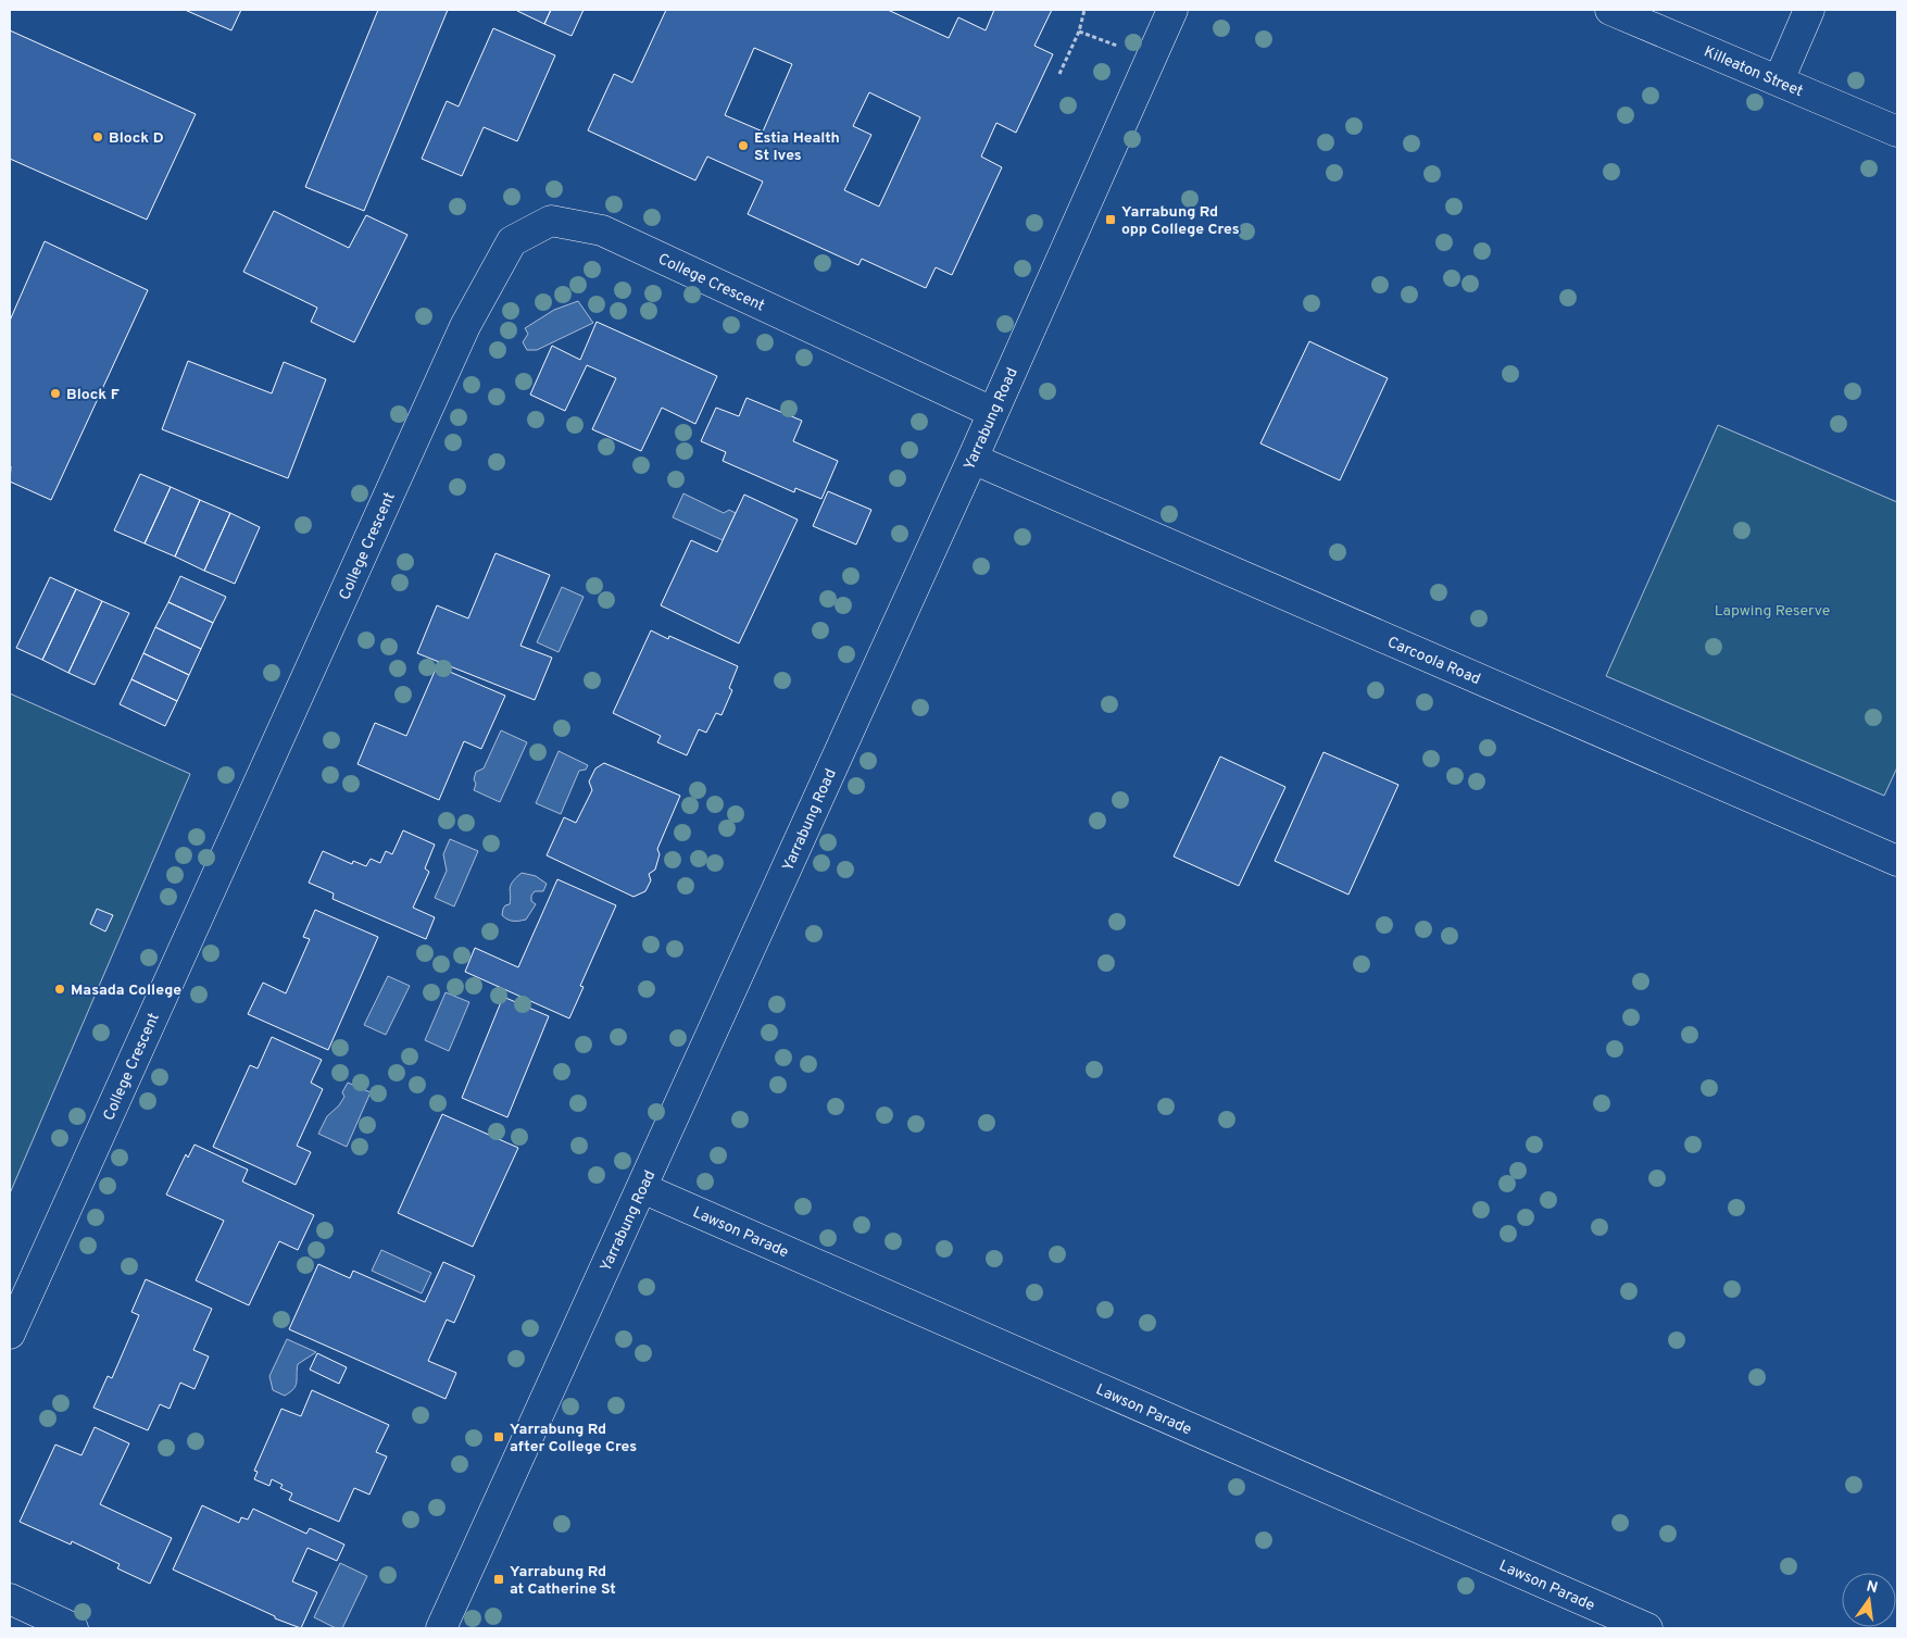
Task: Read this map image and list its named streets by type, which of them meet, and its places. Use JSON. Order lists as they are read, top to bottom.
{
  "streets": {
    "street": [
      "Killeaton Street",
      "College Crescent",
      "Yarrabung Road",
      "Carcoola Road",
      "Lawson Parade"
    ]
  },
  "crossings": [
    ["College Crescent", "Yarrabung Road"],
    ["Yarrabung Road", "Carcoola Road"],
    ["Yarrabung Road", "Lawson Parade"]
  ],
  "parks": ["Lapwing Reserve"],
  "places": {
    "other": [
      "Block D",
      "Estia Health St Ives",
      "Block F",
      "Masada College"
    ],
    "transit": ["Yarrabung Rd opp College Cres", "Yarrabung Rd after College Cres", "Yarrabung Rd at Catherine St"]
  },
  "north": "top"
}
